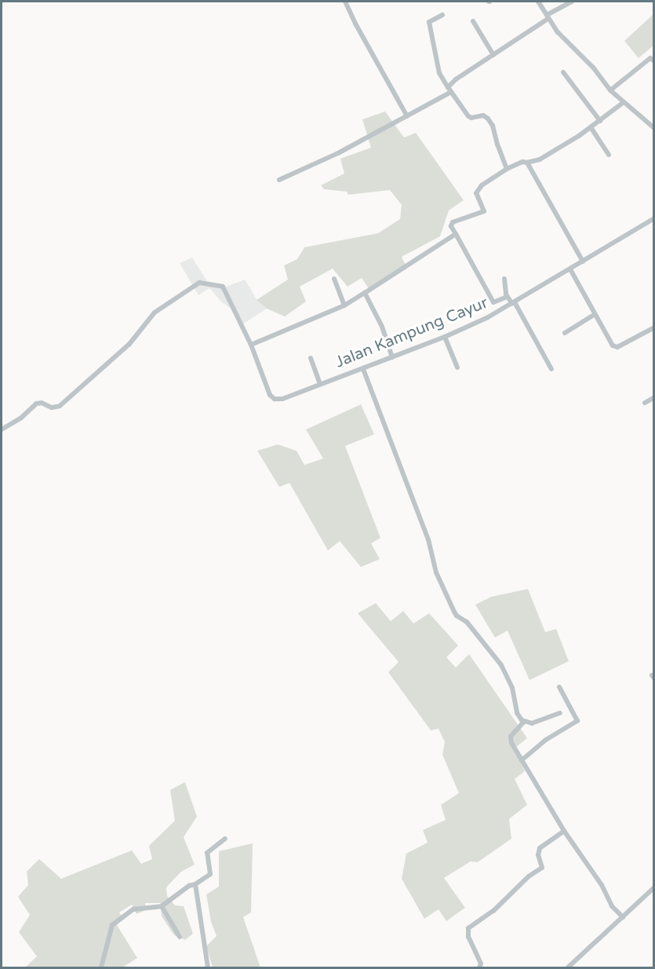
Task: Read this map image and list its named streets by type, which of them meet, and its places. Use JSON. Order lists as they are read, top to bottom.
{
  "streets": {
    "street": ["Jalan Kampung Cayur"]
  }
}
